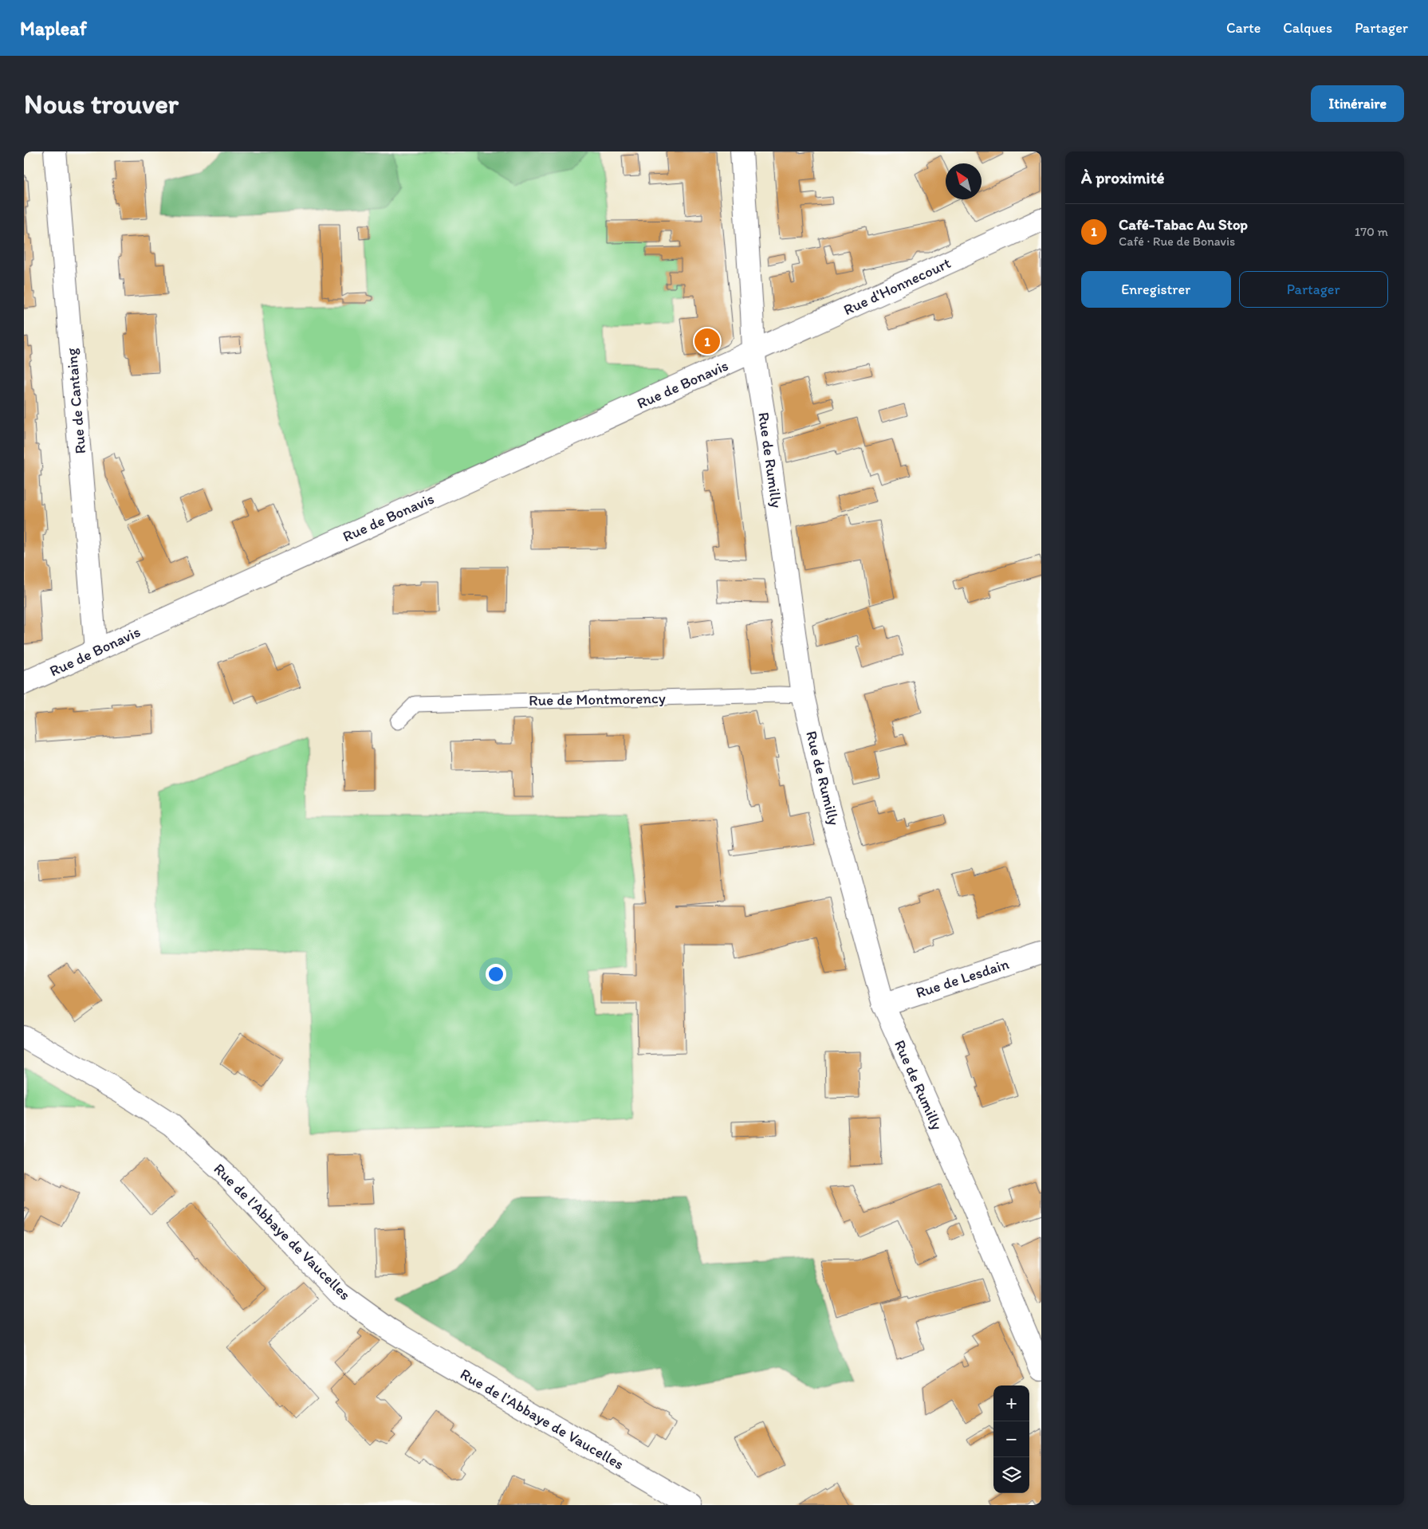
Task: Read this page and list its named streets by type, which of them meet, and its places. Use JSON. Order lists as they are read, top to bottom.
{
  "streets": {
    "street": [
      "Rue d'Honnecourt",
      "Rue de Bonavis",
      "Rue de Cantaing",
      "Rue de Rumilly",
      "Rue de Lesdain",
      "Rue de l'Abbaye de Vaucelles"
    ],
    "lane": ["Rue de Montmorency"]
  },
  "crossings": [
    ["Rue d'Honnecourt", "Rue de Bonavis"],
    ["Rue d'Honnecourt", "Rue de Rumilly"],
    ["Rue de Bonavis", "Rue de Cantaing"],
    ["Rue de Bonavis", "Rue de Rumilly"],
    ["Rue de Rumilly", "Rue de Montmorency"],
    ["Rue de Rumilly", "Rue de Lesdain"]
  ],
  "north": "top left",
  "page": {
    "header": "Mapleaf",
    "nav": ["Carte", "Calques", "Partager"],
    "buttons": [
      "Itinéraire",
      ["Enregistrer", "Partager"]
    ],
    "title": "Nous trouver",
    "heading": "À proximité",
    "list": [
      {
        "mark": "1",
        "name": "Café-Tabac Au Stop",
        "note": "Café · Rue de Bonavis",
        "value": "170 m"
      }
    ],
    "pins": "1",
    "map_buttons": ["+", "−"]
  }
}
